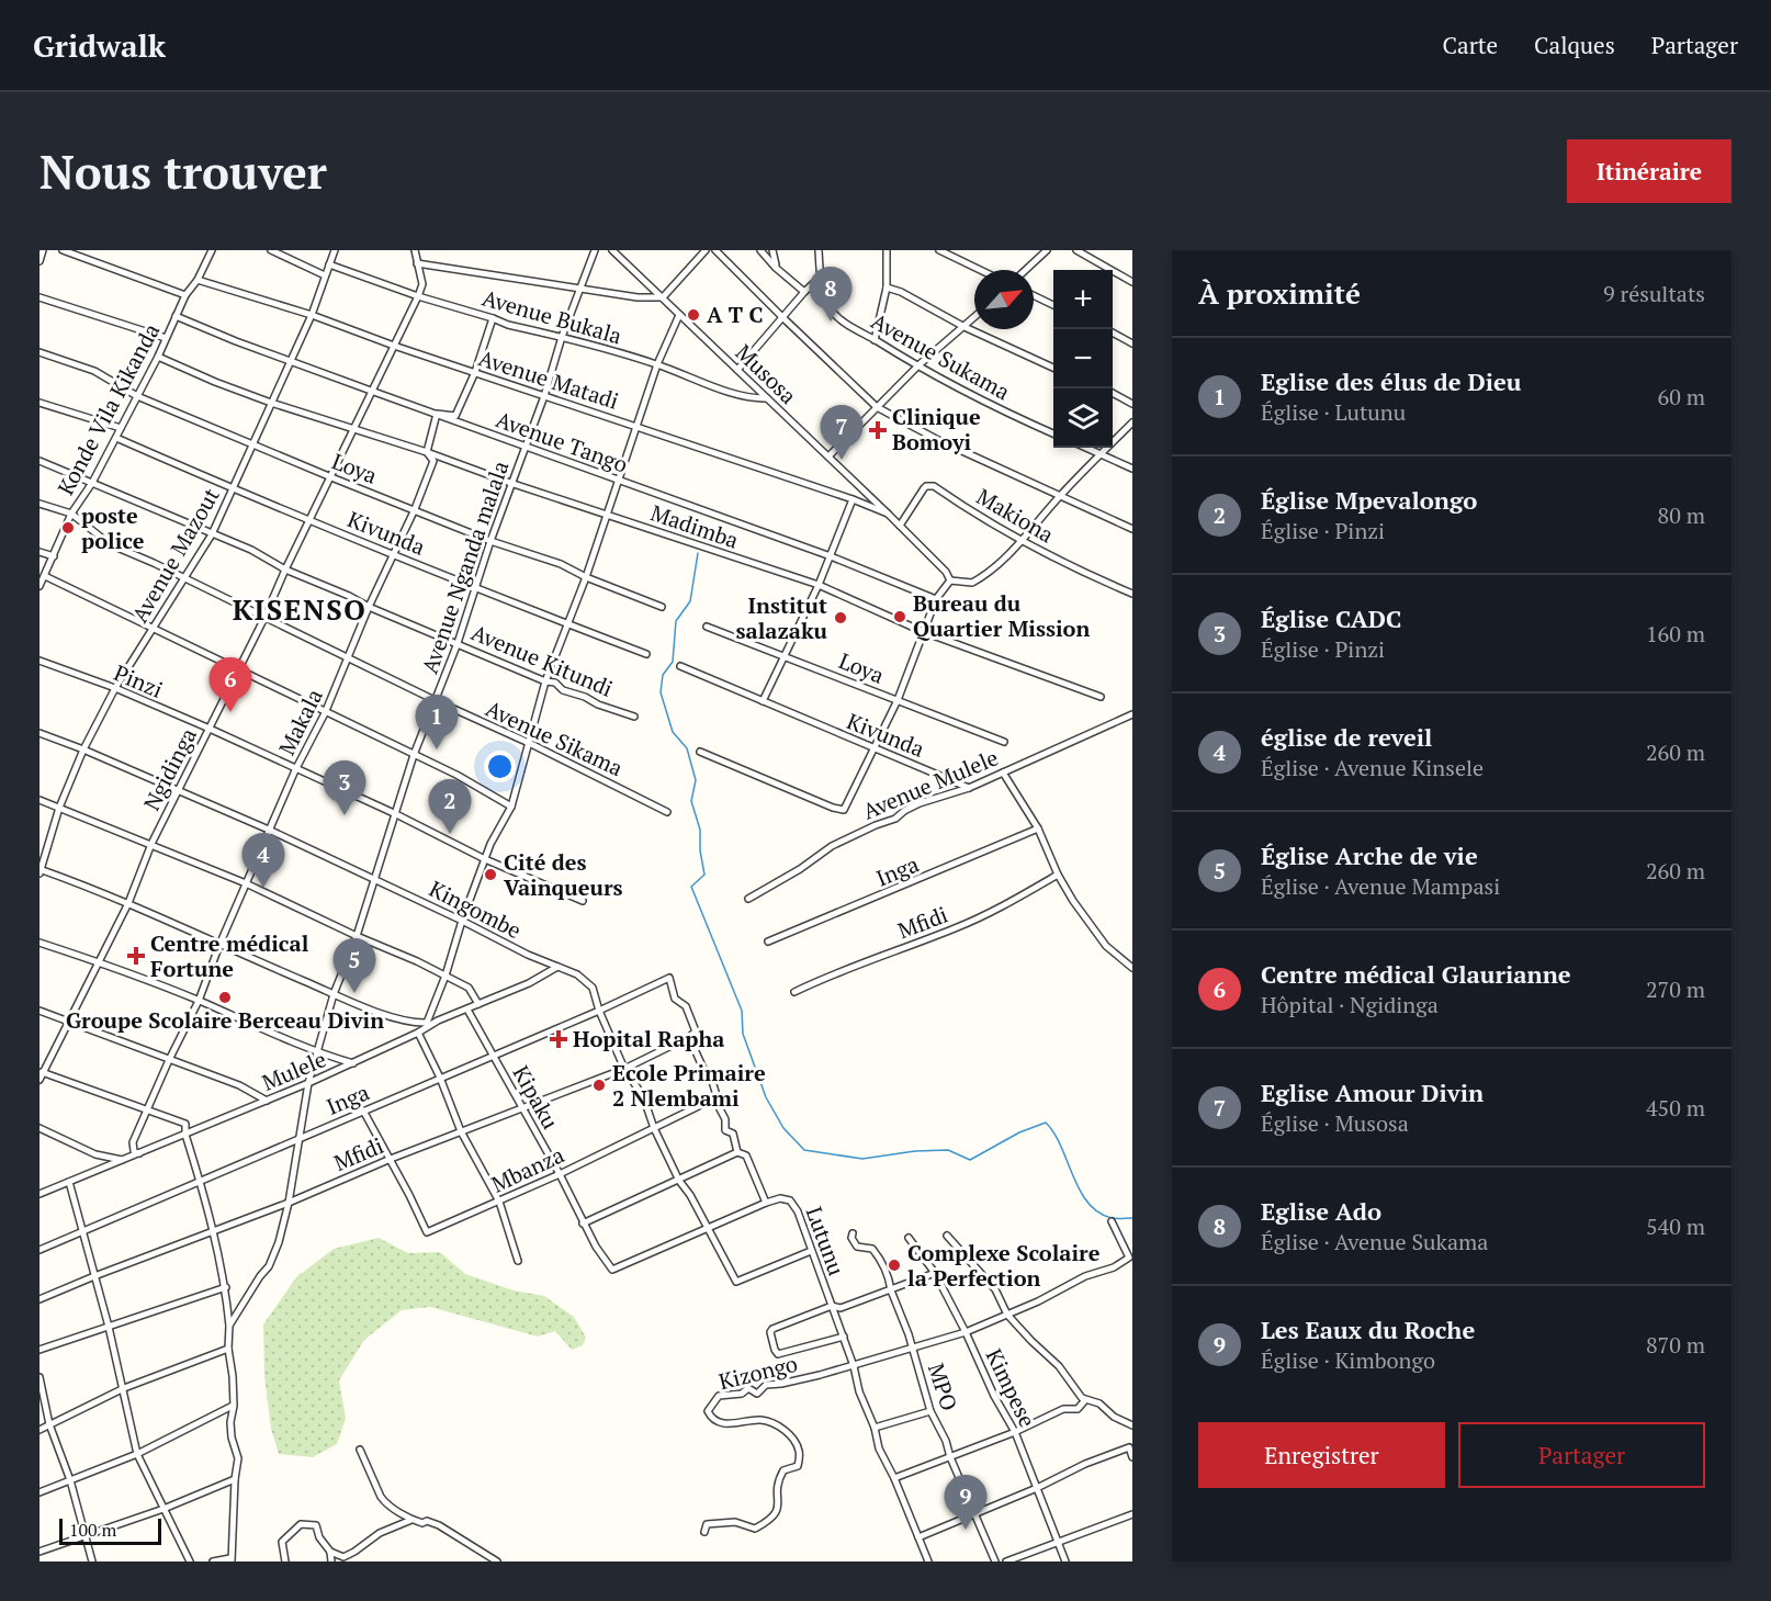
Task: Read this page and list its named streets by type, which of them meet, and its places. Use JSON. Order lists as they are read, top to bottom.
{
  "streets": {
    "street": [
      "Avenue Bukala",
      "Avenue Sukama",
      "Musosa",
      "Avenue Matadi",
      "Konde Vila Kikanda",
      "Avenue Tango",
      "Loya",
      "Makiona",
      "Madimba",
      "Kivunda",
      "Avenue Mazout",
      "Avenue Nganda malala",
      "Avenue Kitundi",
      "Pinzi",
      "Makala",
      "Avenue Sikama",
      "Ngidinga",
      "Avenue Mulele",
      "Inga",
      "Kingombe",
      "Mfidi",
      "Mulele",
      "Kipaku",
      "Mbanza",
      "Lutunu",
      "Kizongo",
      "MPO",
      "Kimpese"
    ]
  },
  "crossings": [
    ["Avenue Bukala", "Musosa"],
    ["Avenue Bukala", "Avenue Mazout"],
    ["Avenue Bukala", "Avenue Nganda malala"],
    ["Avenue Bukala", "Ngidinga"],
    ["Musosa", "Avenue Matadi"],
    ["Musosa", "Makiona"],
    ["Avenue Matadi", "Konde Vila Kikanda"],
    ["Avenue Matadi", "Avenue Mazout"],
    ["Avenue Matadi", "Avenue Nganda malala"],
    ["Avenue Matadi", "Ngidinga"],
    ["Konde Vila Kikanda", "Avenue Tango"],
    ["Konde Vila Kikanda", "Loya"],
    ["Konde Vila Kikanda", "Madimba"],
    ["Konde Vila Kikanda", "Kivunda"],
    ["Konde Vila Kikanda", "Avenue Kitundi"],
    ["Konde Vila Kikanda", "Avenue Sikama"],
    ["Avenue Tango", "Avenue Mazout"],
    ["Avenue Tango", "Avenue Nganda malala"],
    ["Avenue Tango", "Makala"],
    ["Avenue Tango", "Ngidinga"],
    ["Loya", "Avenue Mazout"],
    ["Loya", "Avenue Nganda malala"],
    ["Loya", "Makala"],
    ["Loya", "Ngidinga"],
    ["Madimba", "Avenue Mazout"],
    ["Madimba", "Avenue Nganda malala"],
    ["Madimba", "Makala"],
    ["Madimba", "Ngidinga"],
    ["Kivunda", "Avenue Mazout"],
    ["Kivunda", "Avenue Nganda malala"],
    ["Kivunda", "Makala"],
    ["Kivunda", "Ngidinga"],
    ["Kivunda", "Avenue Mulele"],
    ["Avenue Mazout", "Avenue Kitundi"],
    ["Avenue Mazout", "Pinzi"],
    ["Avenue Mazout", "Avenue Sikama"],
    ["Avenue Mazout", "Kingombe"],
    ["Avenue Nganda malala", "Avenue Kitundi"],
    ["Avenue Nganda malala", "Pinzi"],
    ["Avenue Nganda malala", "Avenue Sikama"],
    ["Avenue Nganda malala", "Inga"],
    ["Avenue Nganda malala", "Kingombe"],
    ["Avenue Nganda malala", "Mfidi"],
    ["Avenue Nganda malala", "Mulele"],
    ["Avenue Kitundi", "Makala"],
    ["Avenue Kitundi", "Ngidinga"],
    ["Pinzi", "Makala"],
    ["Pinzi", "Ngidinga"],
    ["Makala", "Avenue Sikama"],
    ["Makala", "Kingombe"],
    ["Makala", "Mulele"],
    ["Avenue Sikama", "Ngidinga"],
    ["Ngidinga", "Kingombe"],
    ["Inga", "Kingombe"],
    ["Inga", "Mfidi"],
    ["Inga", "Kipaku"],
    ["Kingombe", "Mfidi"],
    ["Kingombe", "Mulele"],
    ["Kingombe", "Kipaku"],
    ["Kingombe", "Mbanza"],
    ["Kingombe", "Lutunu"],
    ["Mfidi", "Kipaku"],
    ["Mfidi", "Mbanza"],
    ["Mulele", "Kipaku"],
    ["Kipaku", "Mbanza"],
    ["Lutunu", "Kizongo"]
  ],
  "districts": ["KISENSO"],
  "places": {
    "other": [
      "A T C",
      "poste police",
      "Bureau du Quartier Mission",
      "Institut salazaku",
      "Cité des Vainqueurs",
      "Groupe Scolaire Berceau Divin",
      "Ecole Primaire 2 Nlembami",
      "Complexe Scolaire la Perfection"
    ],
    "health": ["Clinique Bomoyi", "Centre médical Fortune", "Hopital Rapha"]
  },
  "scale_bar": "100 m",
  "north": "top right",
  "page": {
    "header": "Gridwalk",
    "nav": ["Carte", "Calques", "Partager"],
    "buttons": [
      "Itinéraire",
      ["Enregistrer", "Partager"]
    ],
    "title": "Nous trouver",
    "heading": ["À proximité", "9 résultats"],
    "pins": [
      "8",
      "7",
      "6",
      "1",
      "3",
      "2",
      "4",
      "5",
      "9"
    ],
    "map_buttons": ["+", "−"],
    "list": [
      {
        "mark": "1",
        "name": "Eglise des élus de Dieu",
        "note": "Église · Lutunu",
        "value": "60 m"
      },
      {
        "mark": "2",
        "name": "Église Mpevalongo",
        "note": "Église · Pinzi",
        "value": "80 m"
      },
      {
        "mark": "3",
        "name": "Église CADC",
        "note": "Église · Pinzi",
        "value": "160 m"
      },
      {
        "mark": "4",
        "name": "église de reveil",
        "note": "Église · Avenue Kinsele",
        "value": "260 m"
      },
      {
        "mark": "5",
        "name": "Église Arche de vie",
        "note": "Église · Avenue Mampasi",
        "value": "260 m"
      },
      {
        "mark": "6",
        "name": "Centre médical Glaurianne",
        "note": "Hôpital · Ngidinga",
        "value": "270 m"
      },
      {
        "mark": "7",
        "name": "Eglise Amour Divin",
        "note": "Église · Musosa",
        "value": "450 m"
      },
      {
        "mark": "8",
        "name": "Eglise Ado",
        "note": "Église · Avenue Sukama",
        "value": "540 m"
      },
      {
        "mark": "9",
        "name": "Les Eaux du Roche",
        "note": "Église · Kimbongo",
        "value": "870 m"
      }
    ],
    "scale": "100 m"
  }
}
